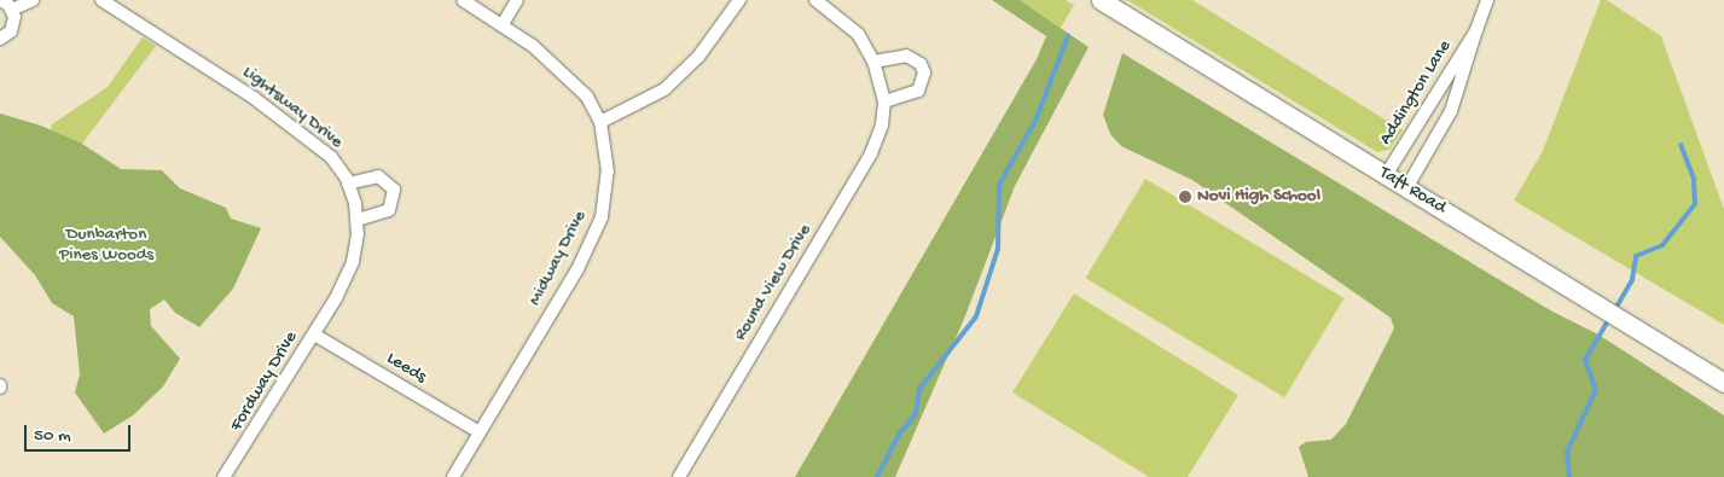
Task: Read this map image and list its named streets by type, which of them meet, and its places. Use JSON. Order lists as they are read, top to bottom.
{
  "streets": {
    "street": [
      "Addington Lane",
      "Lightsway Drive",
      "Taft Road",
      "Midway Drive",
      "Round View Drive",
      "Leeds",
      "Fordway Drive"
    ]
  },
  "crossings": [
    ["Addington Lane", "Taft Road"],
    ["Lightsway Drive", "Leeds"],
    ["Lightsway Drive", "Fordway Drive"],
    ["Midway Drive", "Leeds"],
    ["Leeds", "Fordway Drive"]
  ],
  "parks": ["Dunbarton Pines Woods"],
  "places": ["Novi High School"],
  "scale_bar": "50 m"
}
